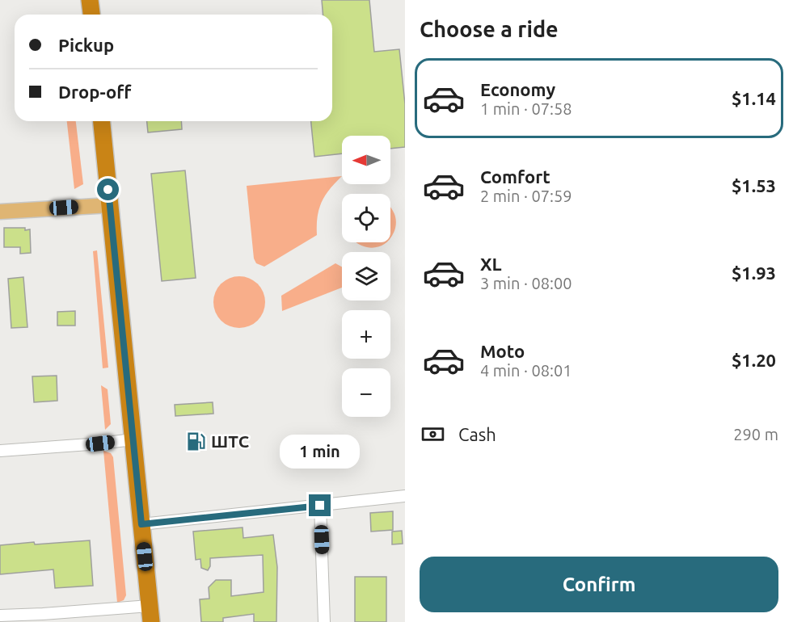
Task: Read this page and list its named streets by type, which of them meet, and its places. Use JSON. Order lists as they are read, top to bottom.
{
  "places": {
    "fuel station": ["ШТС"]
  },
  "north": "left",
  "page": {
    "heading": "Choose a ride",
    "banner": ["Pickup", "Drop-off"],
    "list": [
      {
        "name": "Economy",
        "note": "1 min · 07:58",
        "value": "$1.14"
      },
      {
        "name": "Comfort",
        "note": "2 min · 07:59",
        "value": "$1.53"
      },
      {
        "name": "XL",
        "note": "3 min · 08:00",
        "value": "$1.93"
      },
      {
        "name": "Moto",
        "note": "4 min · 08:01",
        "value": "$1.20"
      }
    ],
    "map_buttons": ["+", "−"],
    "pay": ["Cash", "290 m"],
    "bubble": "1 min",
    "buttons": "Confirm"
  }
}
